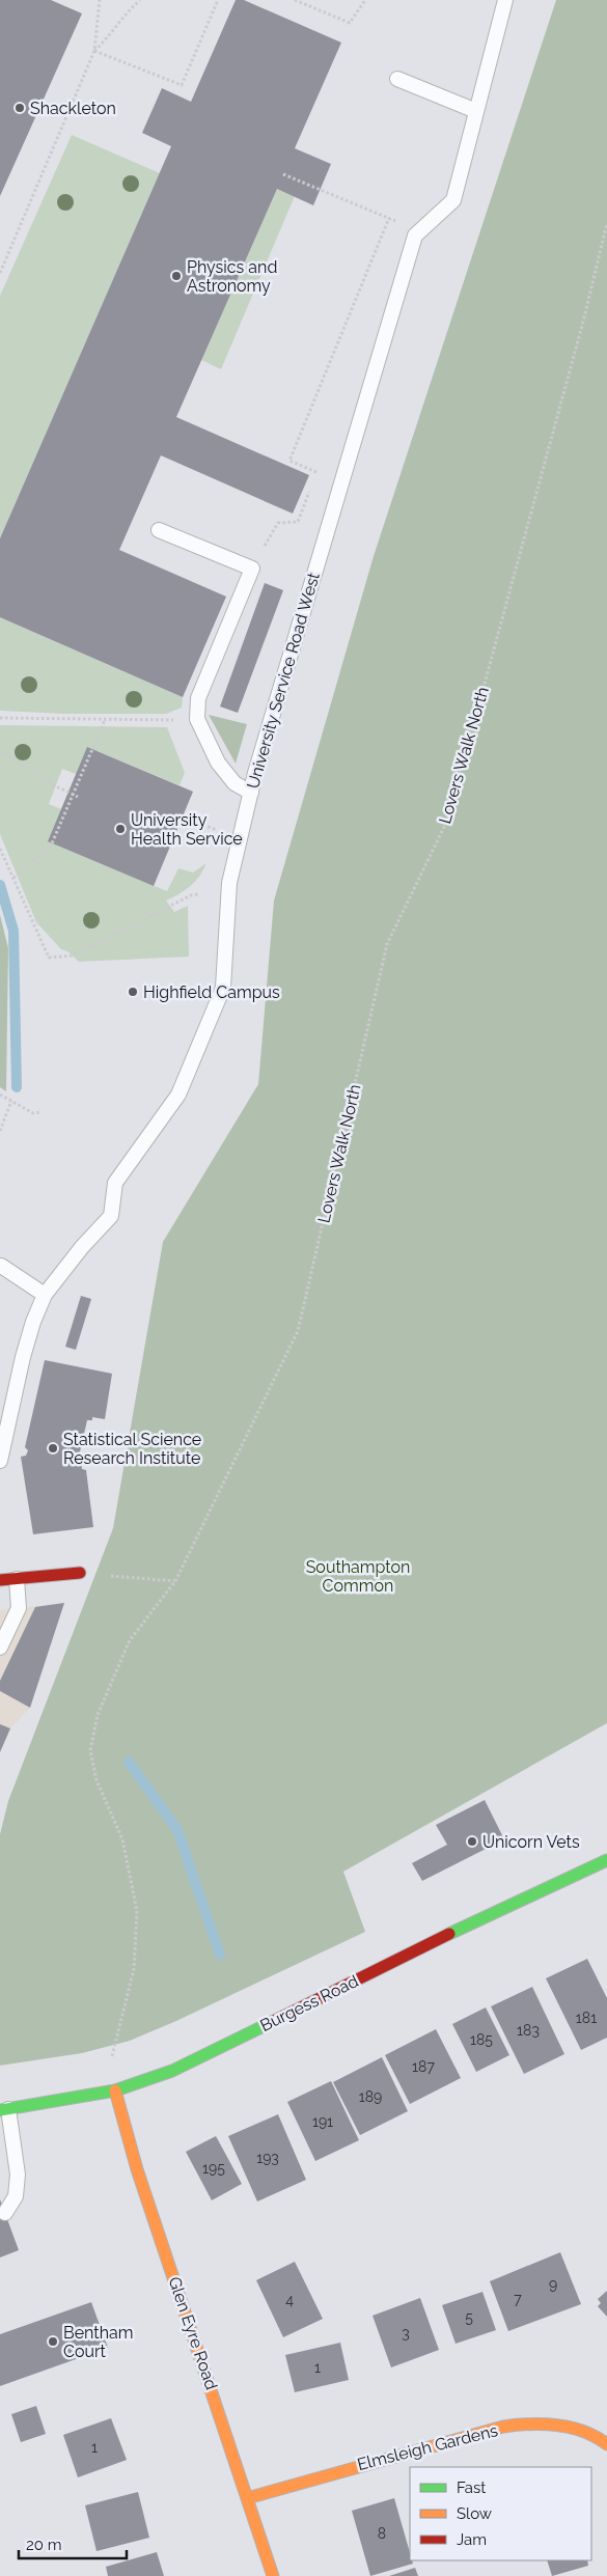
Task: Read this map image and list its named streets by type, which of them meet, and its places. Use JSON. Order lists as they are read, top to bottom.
{
  "streets": {
    "street": ["Burgess Road", "Glen Eyre Road", "Elmsleigh Gardens"],
    "lane": ["University Service Road West"],
    "path": ["Lovers Walk North"]
  },
  "crossings": [
    ["Burgess Road", "Glen Eyre Road"],
    ["Glen Eyre Road", "Elmsleigh Gardens"]
  ],
  "parks": ["Southampton Common"],
  "places": [
    "Shackleton",
    "Physics and Astronomy",
    "University Health Service",
    "Highfield Campus",
    "Statistical Science Research Institute",
    "Unicorn Vets",
    "Bentham Court"
  ],
  "house_numbers": [
    "181",
    "183",
    "185",
    "187",
    "189",
    "191",
    "193",
    "195",
    "9",
    "7",
    "4",
    "5",
    "3",
    "1",
    "1",
    "8"
  ],
  "legend": ["Fast", "Slow", "Jam"],
  "scale_bar": "20 m"
}
